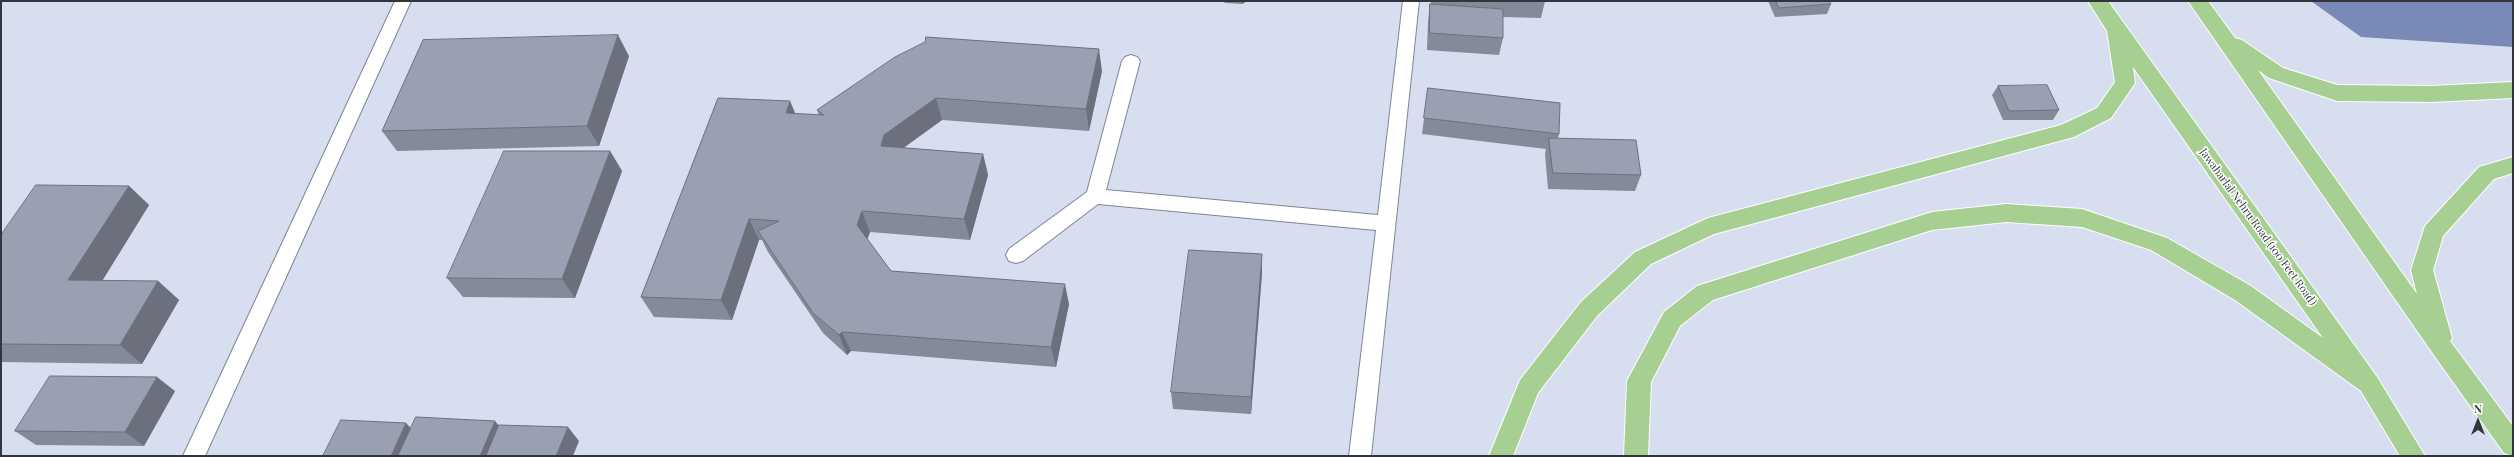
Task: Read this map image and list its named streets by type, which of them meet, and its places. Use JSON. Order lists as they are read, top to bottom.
{
  "streets": {
    "main road": ["Jawaharlal Nehru Road (100 Feet Road)"]
  },
  "north": "top"
}
